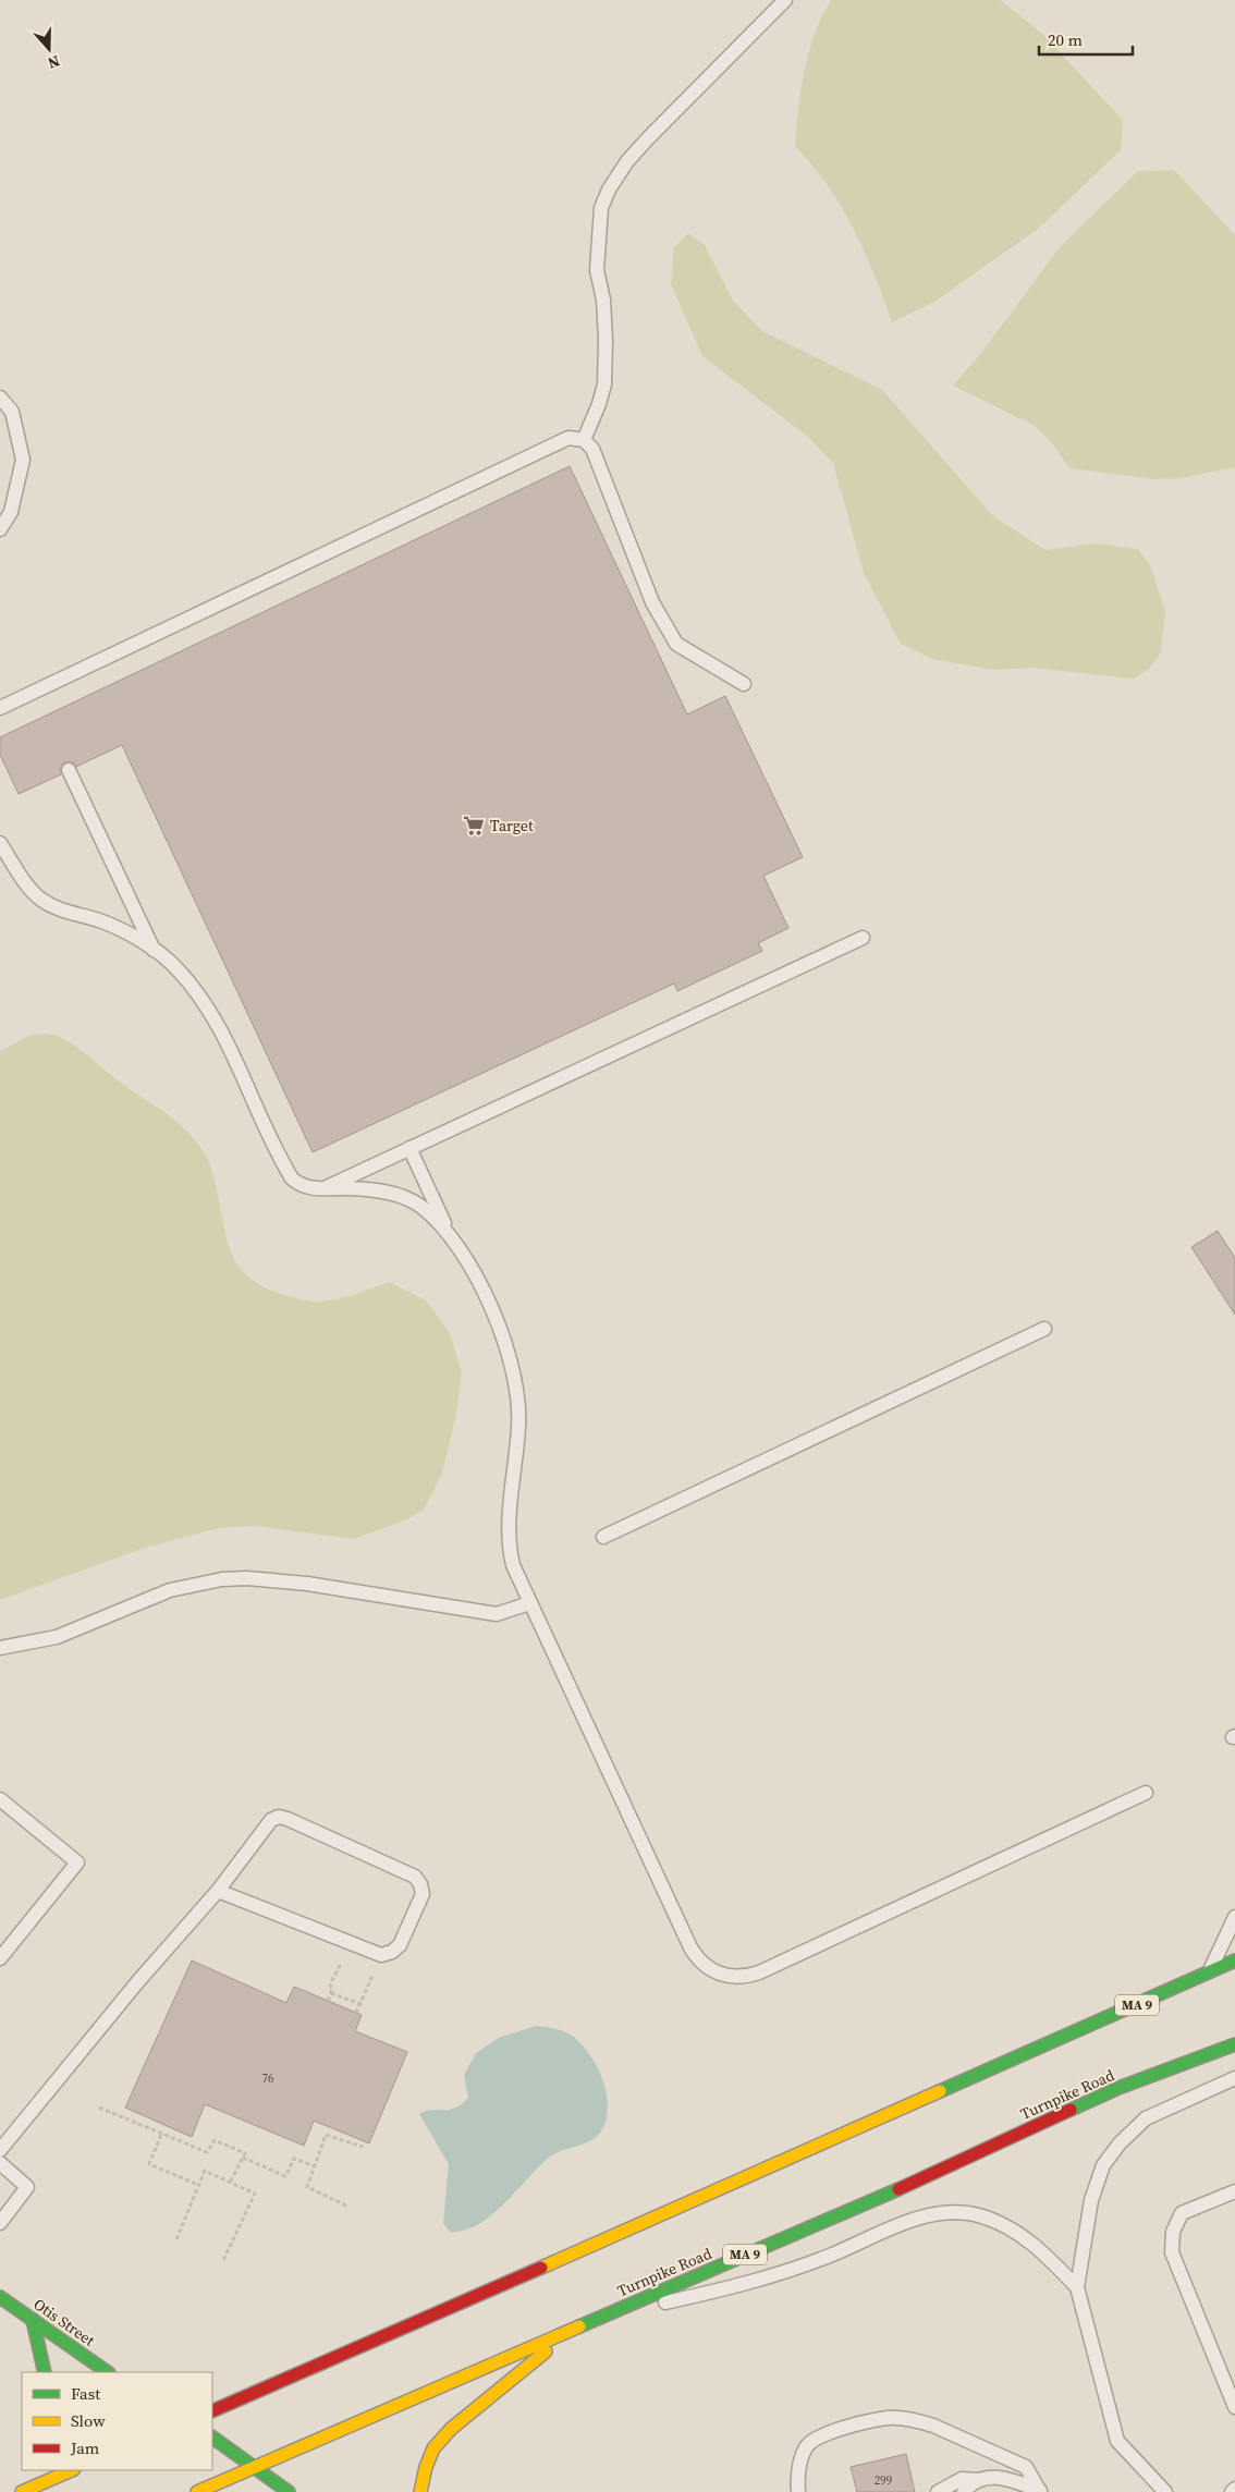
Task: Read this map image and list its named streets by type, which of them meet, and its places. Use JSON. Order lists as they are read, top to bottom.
{
  "streets": {
    "main road": ["MA 9", "Turnpike Road", "Otis Street"]
  },
  "places": {
    "supermarket": ["Target"]
  },
  "house_numbers": ["76", "299"],
  "legend": ["Fast", "Slow", "Jam"],
  "scale_bar": "20 m",
  "north": "bottom"
}
